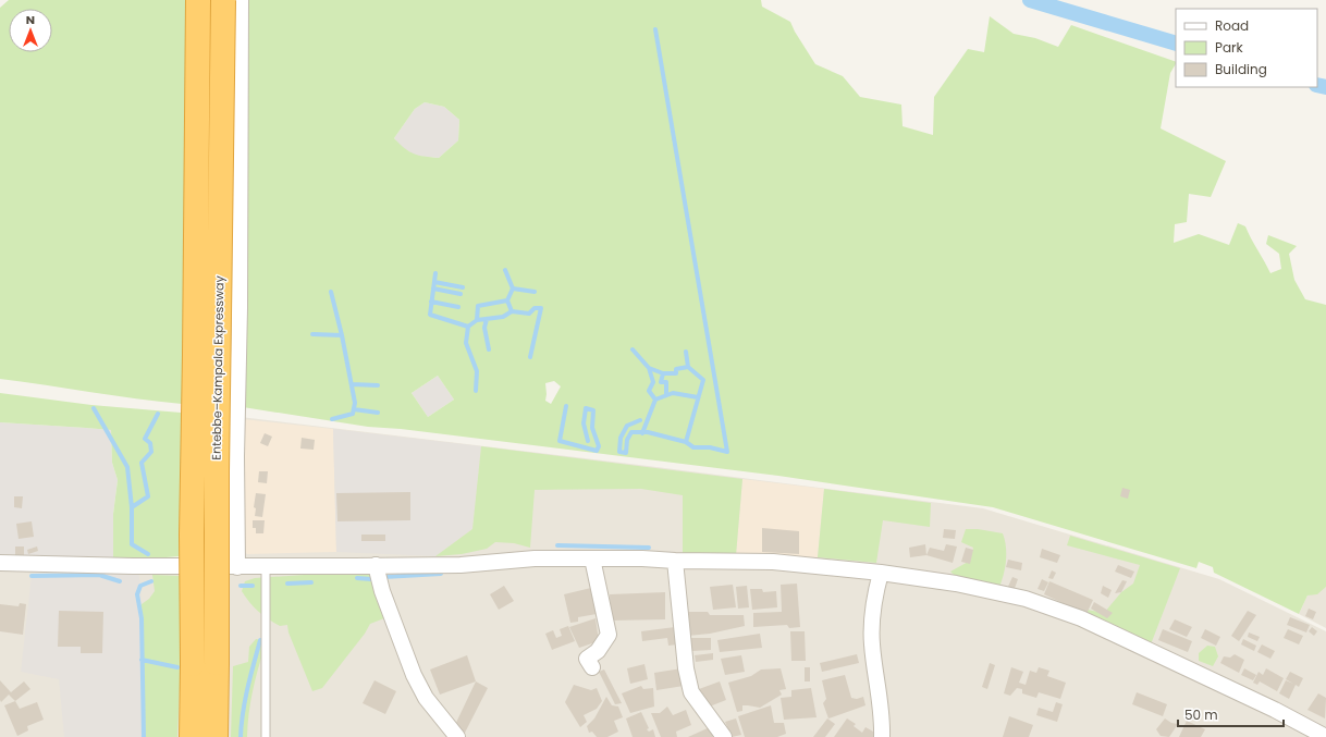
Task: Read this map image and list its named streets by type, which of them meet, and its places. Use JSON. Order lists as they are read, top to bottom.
{
  "streets": {
    "highway": ["Entebbe–Kampala Expressway"]
  },
  "legend": ["Road", "Park", "Building"],
  "scale_bar": "50 m",
  "north": "top"
}
